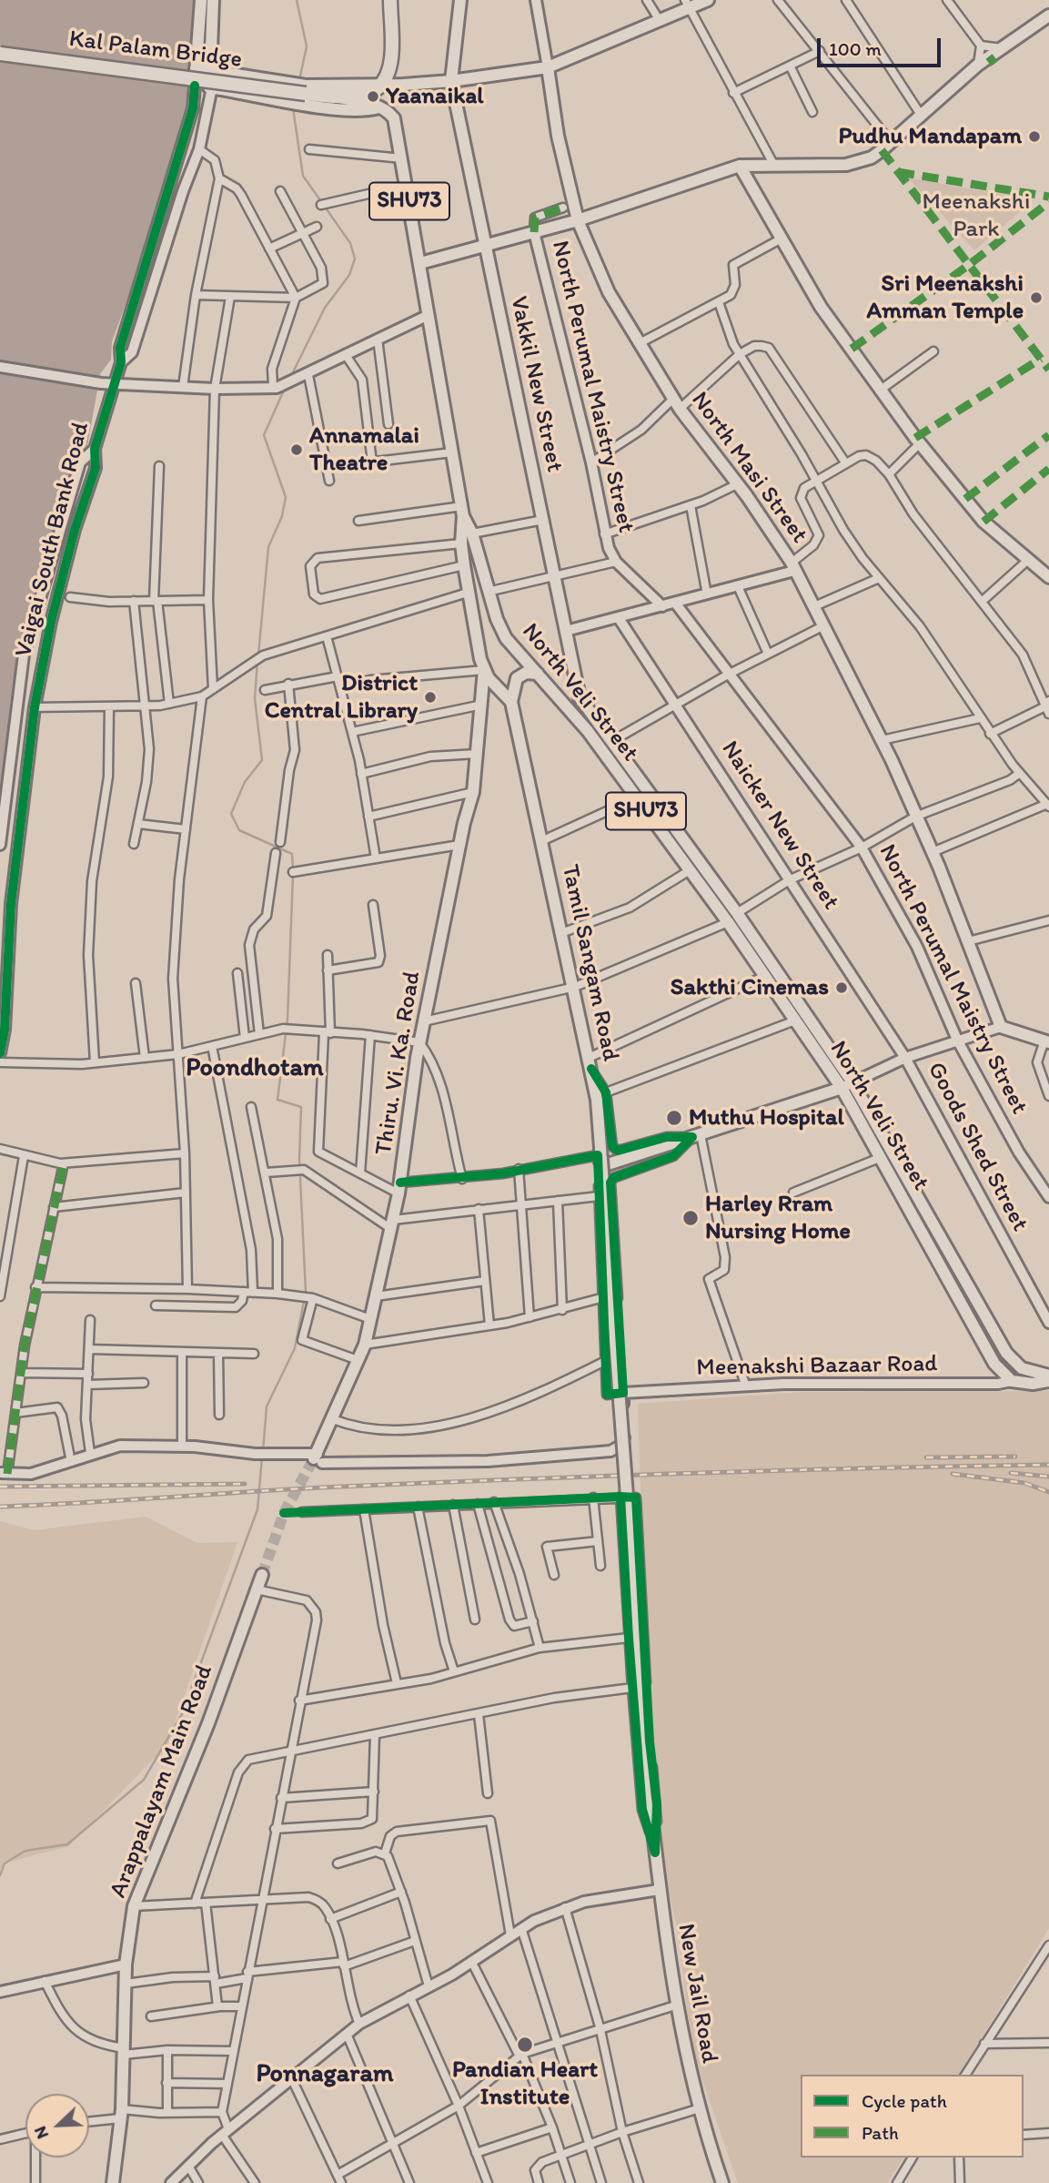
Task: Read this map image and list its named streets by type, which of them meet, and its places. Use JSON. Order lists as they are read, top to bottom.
{
  "streets": {
    "highway": ["Kal Palam Bridge"],
    "main road": [
      "SHU73",
      "Vakkil New Street",
      "North Masi Street",
      "Vaigai South Bank Road",
      "North Veli Street",
      "Tamil Sangam Road",
      "Thiru. Vi. Ka. Road",
      "Arappalayam Main Road",
      "New Jail Road"
    ],
    "street": [
      "North Perumal Maistry Street",
      "Naicker New Street",
      "Goods Shed Street",
      "Meenakshi Bazaar Road"
    ]
  },
  "crossings": [
    ["SHU73", "North Veli Street"],
    ["Vakkil New Street", "North Veli Street"],
    ["North Veli Street", "Thiru. Vi. Ka. Road"],
    ["North Veli Street", "Meenakshi Bazaar Road"],
    ["Naicker New Street", "Goods Shed Street"],
    ["Tamil Sangam Road", "New Jail Road"]
  ],
  "districts": ["Poondhotam", "Ponnagaram"],
  "parks": ["Meenakshi Park"],
  "places": [
    "Yaanaikal",
    "Pudhu Mandapam",
    "Sri Meenakshi Amman Temple",
    "Annamalai Theatre",
    "District Central Library",
    "Sakthi Cinemas",
    "Muthu Hospital",
    "Harley Rram Nursing Home",
    "Pandian Heart Institute"
  ],
  "legend": ["Cycle path", "Path"],
  "scale_bar": "100 m",
  "north": "bottom left"
}
